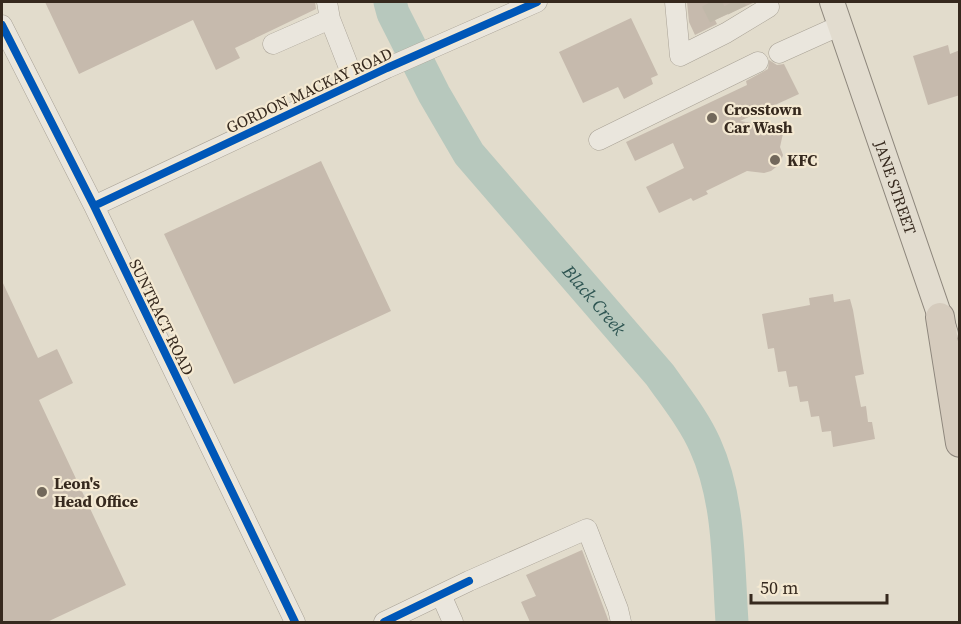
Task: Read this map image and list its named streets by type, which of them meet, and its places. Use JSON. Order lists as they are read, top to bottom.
{
  "streets": {
    "main road": ["JANE STREET"],
    "street": ["GORDON MACKAY ROAD", "SUNTRACT ROAD"]
  },
  "crossings": [
    ["GORDON MACKAY ROAD", "SUNTRACT ROAD"]
  ],
  "water": ["Black Creek"],
  "places": ["Crosstown Car Wash", "KFC", "Leon's Head Office"],
  "scale_bar": "50 m"
}
